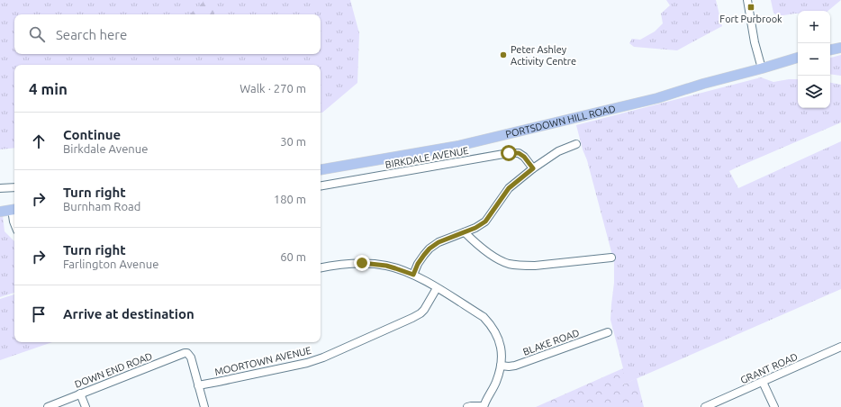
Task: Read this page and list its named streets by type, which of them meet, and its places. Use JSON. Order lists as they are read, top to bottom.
{
  "streets": {
    "main road": ["PORTSDOWN HILL ROAD"],
    "street": [
      "BIRKDALE AVENUE",
      "BLAKE ROAD",
      "MOORTOWN AVENUE",
      "GRANT ROAD",
      "DOWN END ROAD"
    ]
  },
  "crossings": [
    ["MOORTOWN AVENUE", "DOWN END ROAD"]
  ],
  "places": {
    "transit": ["Fort Purbrook"],
    "other": ["Peter Ashley Activity Centre"]
  },
  "page": {
    "map_buttons": ["+", "−"],
    "search": "Search here",
    "heading": ["4 min", "Walk · 270 m"],
    "list": [
      ["Continue", "Birkdale Avenue", "30 m"],
      ["Turn right", "Burnham Road", "180 m"],
      ["Turn right", "Farlington Avenue", "60 m"],
      "Arrive at destination"
    ]
  }
}
